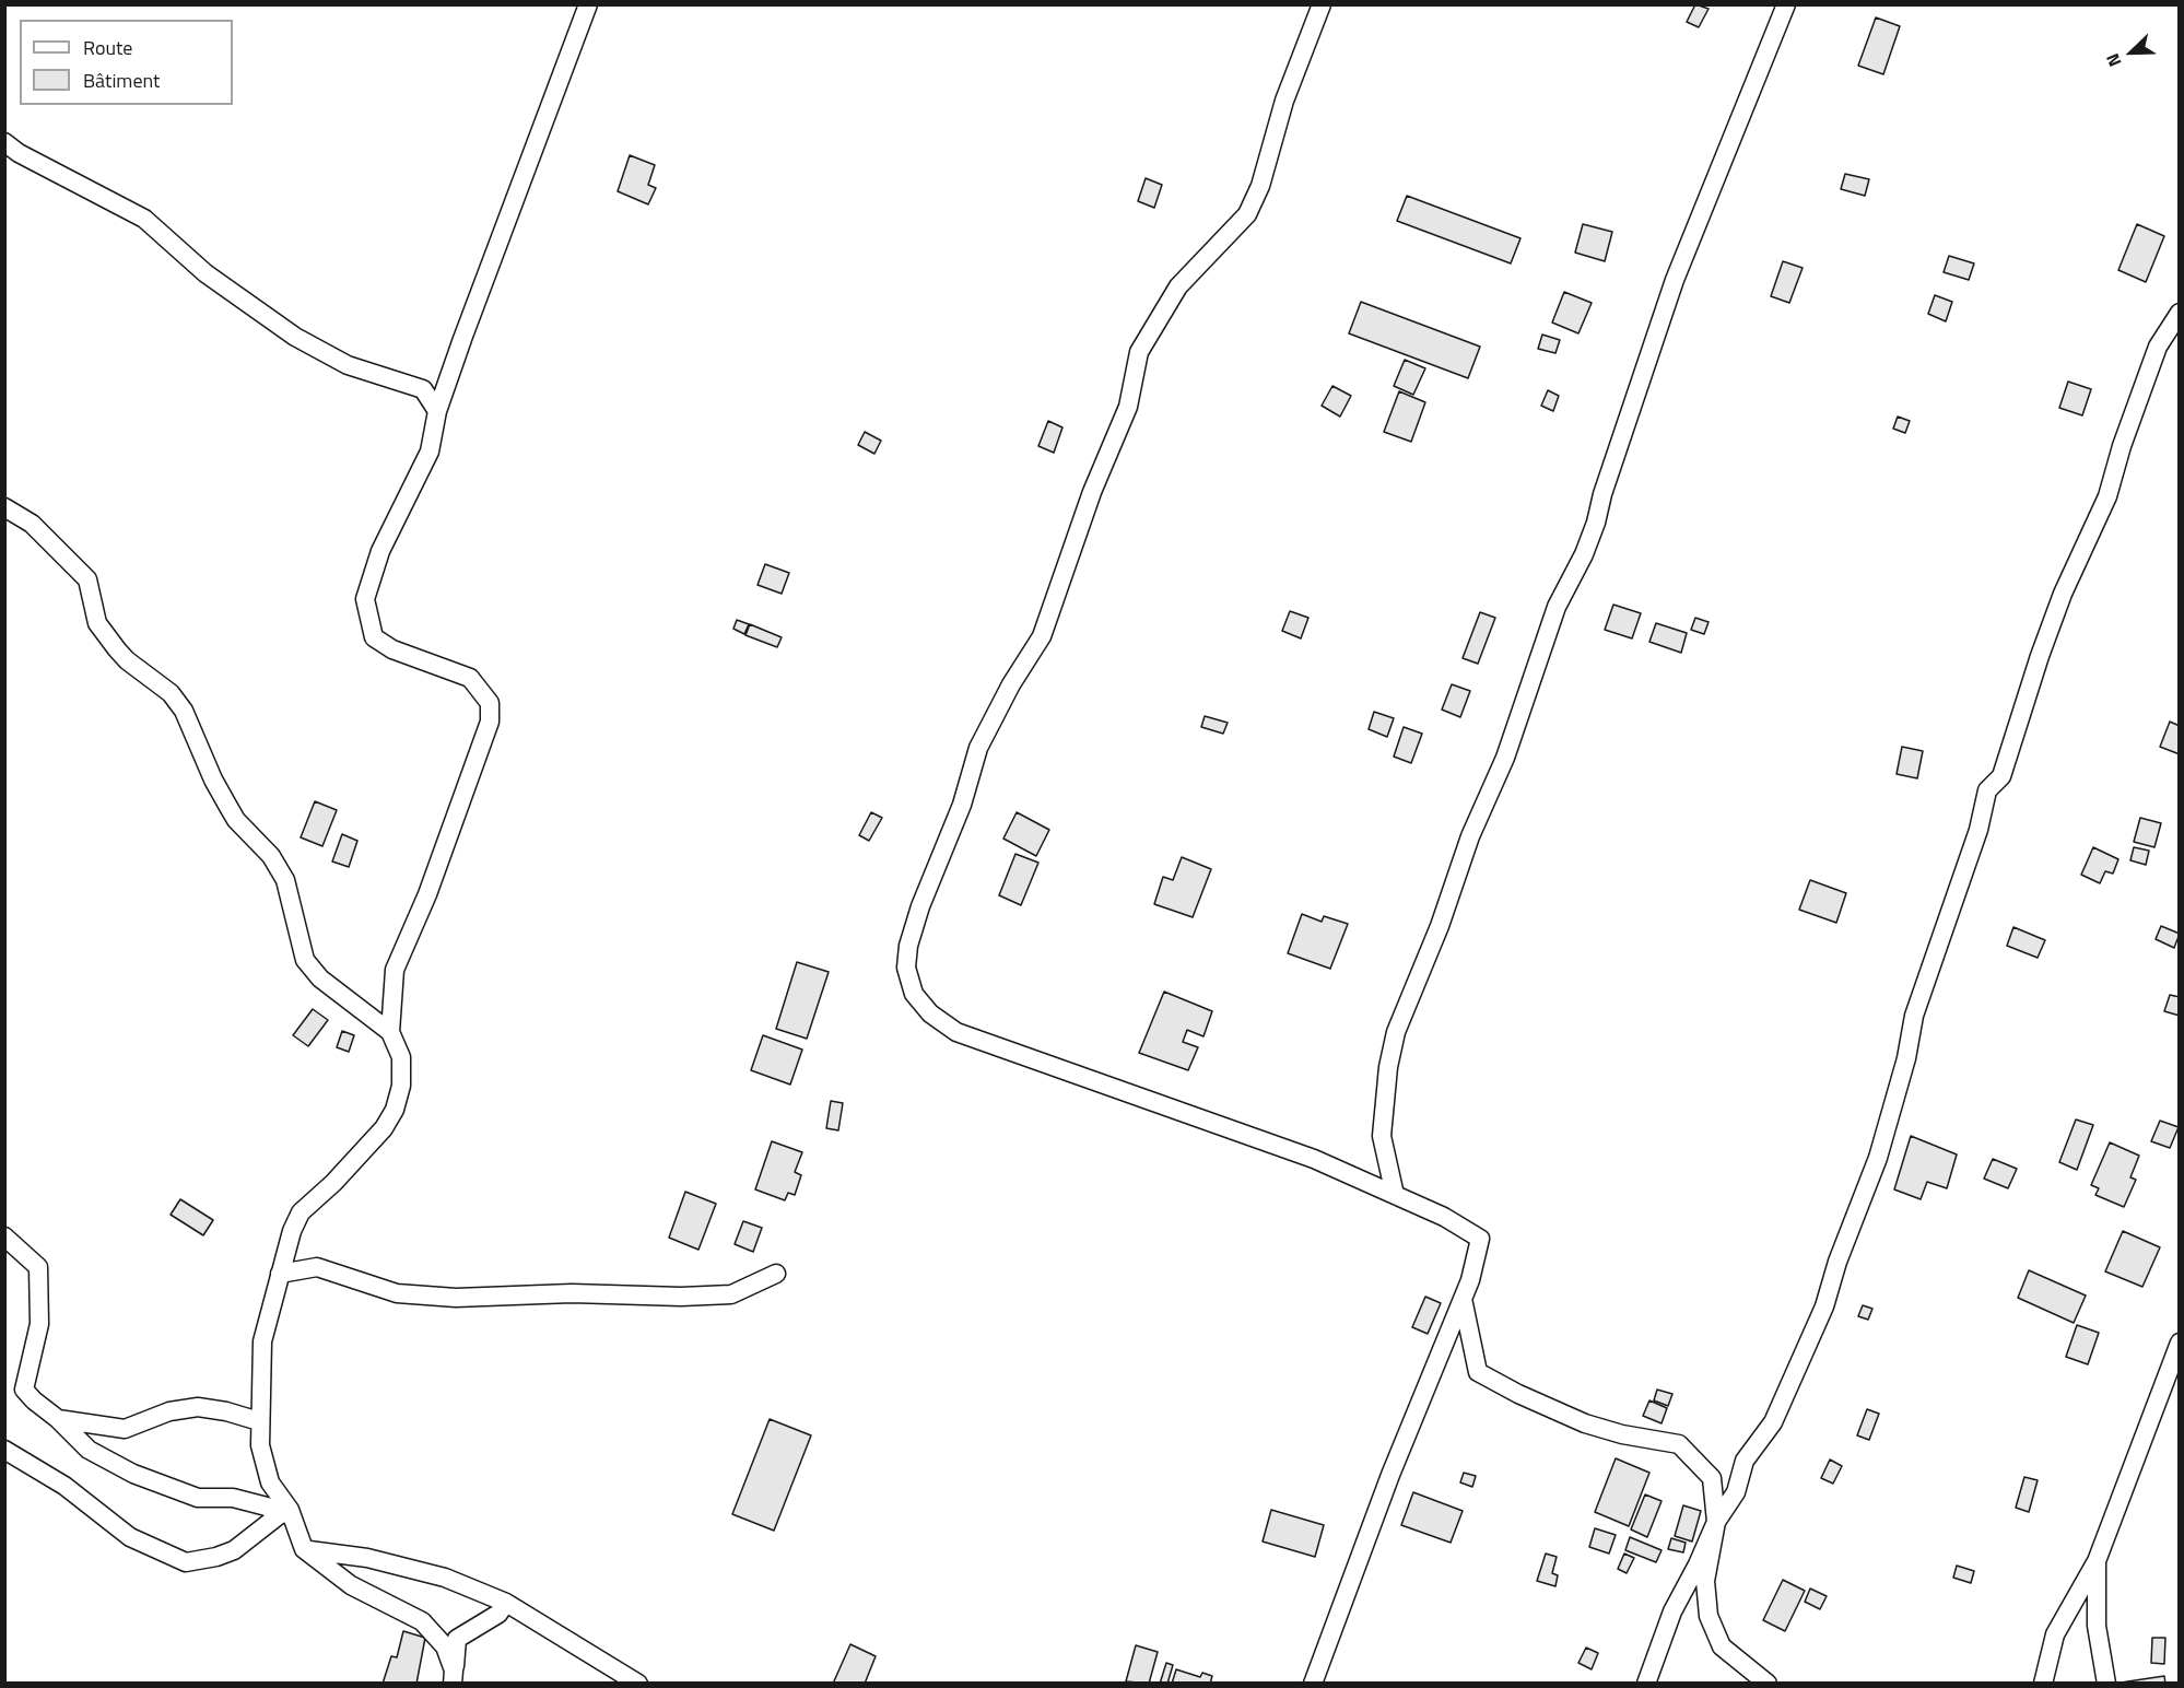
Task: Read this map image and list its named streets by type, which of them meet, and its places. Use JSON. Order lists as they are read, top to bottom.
{
  "legend": ["Route", "Bâtiment"],
  "north": "bottom left"
}
